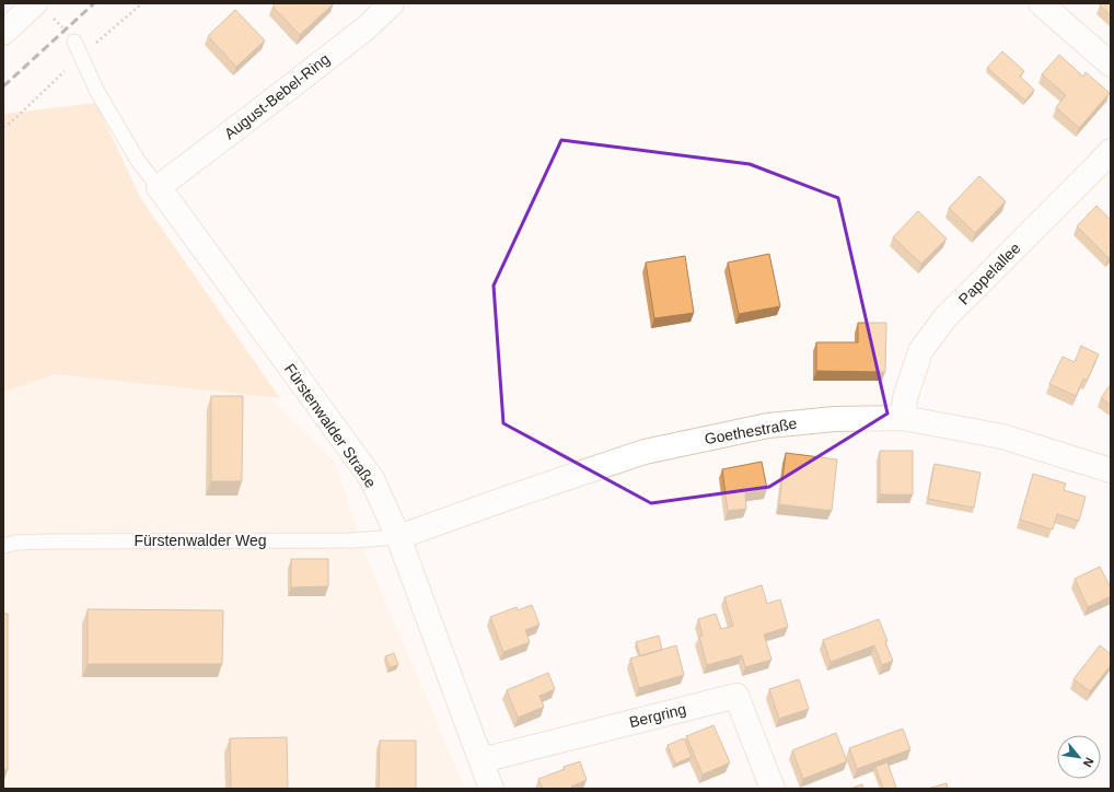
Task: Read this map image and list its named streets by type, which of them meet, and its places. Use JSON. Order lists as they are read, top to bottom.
{
  "streets": {
    "street": [
      "August-Bebel-Ring",
      "Pappelallee",
      "Fürstenwalder Straße",
      "Goethestraße",
      "Bergring"
    ],
    "lane": ["Fürstenwalder Weg"]
  },
  "crossings": [
    ["August-Bebel-Ring", "Fürstenwalder Straße"],
    ["Pappelallee", "Goethestraße"],
    ["Fürstenwalder Straße", "Goethestraße"],
    ["Fürstenwalder Straße", "Fürstenwalder Weg"],
    ["Fürstenwalder Straße", "Bergring"],
    ["Goethestraße", "Fürstenwalder Weg"]
  ],
  "north": "bottom right"
}
